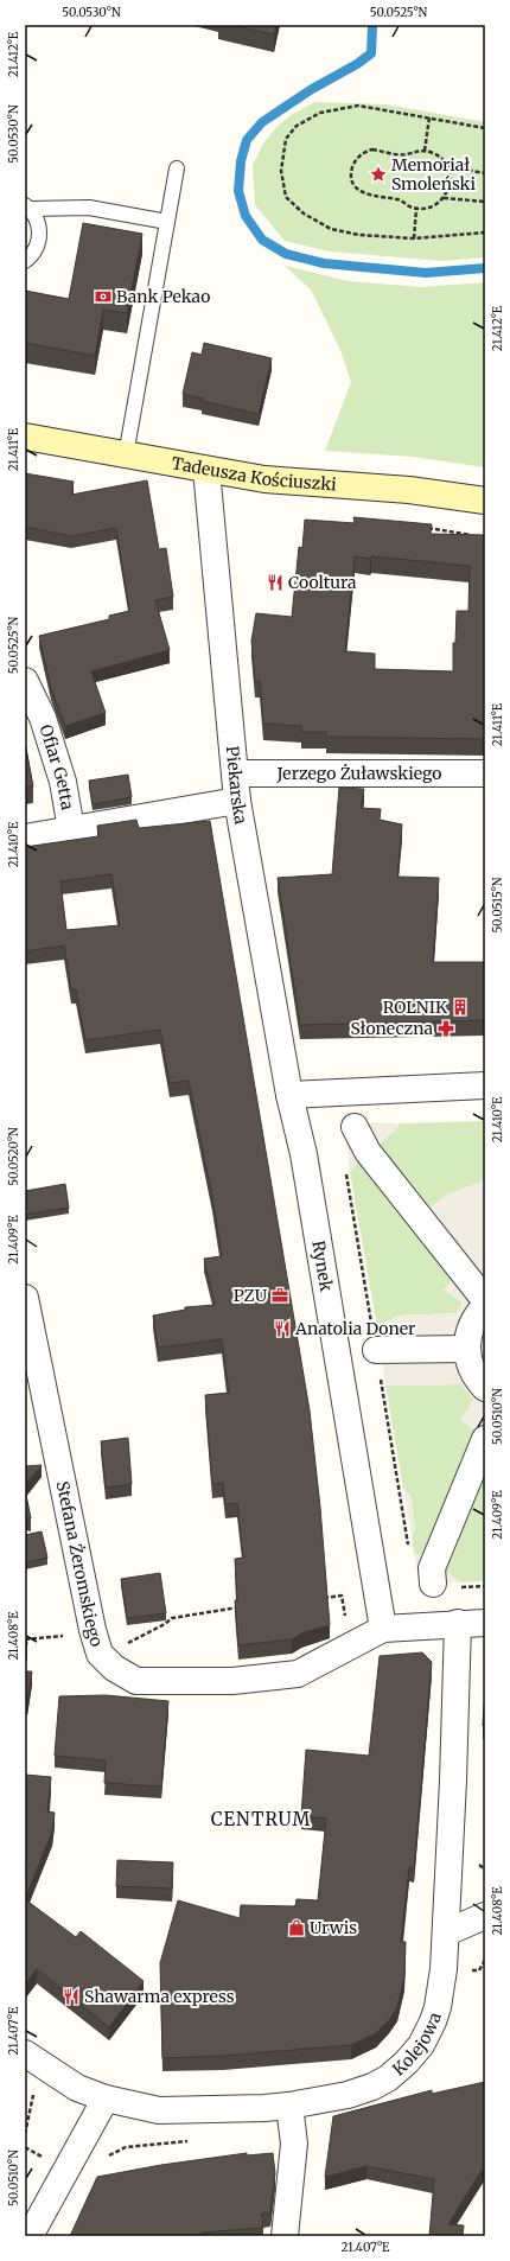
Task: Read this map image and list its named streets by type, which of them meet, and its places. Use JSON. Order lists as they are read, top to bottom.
{
  "streets": {
    "street": [
      "Tadeusza Kościuszki",
      "Ofiar Getta",
      "Jerzego Żuławskiego",
      "Piekarska",
      "Rynek",
      "Stefana Żeromskiego",
      "Kolejowa"
    ]
  },
  "crossings": [
    ["Tadeusza Kościuszki", "Piekarska"],
    ["Jerzego Żuławskiego", "Piekarska"],
    ["Piekarska", "Rynek"],
    ["Rynek", "Stefana Żeromskiego"],
    ["Stefana Żeromskiego", "Kolejowa"]
  ],
  "districts": ["CENTRUM"],
  "places": {
    "place": ["Memoriał Smoleński"],
    "bank": ["Bank Pekao"],
    "restaurant": ["Cooltura", "Anatolia Doner", "Shawarma express"],
    "building": ["ROLNIK"],
    "pharmacy": ["Słoneczna"],
    "office": ["PZU"],
    "shop": ["Urwis"]
  },
  "coordinates": [
    "50.0530°N",
    "50.0525°N",
    "21.412°E",
    "21.411°E",
    "21.410°E",
    "50.0515°N",
    "50.0520°N",
    "21.409°E",
    "50.0510°N",
    "21.408°E",
    "21.407°E"
  ]
}
